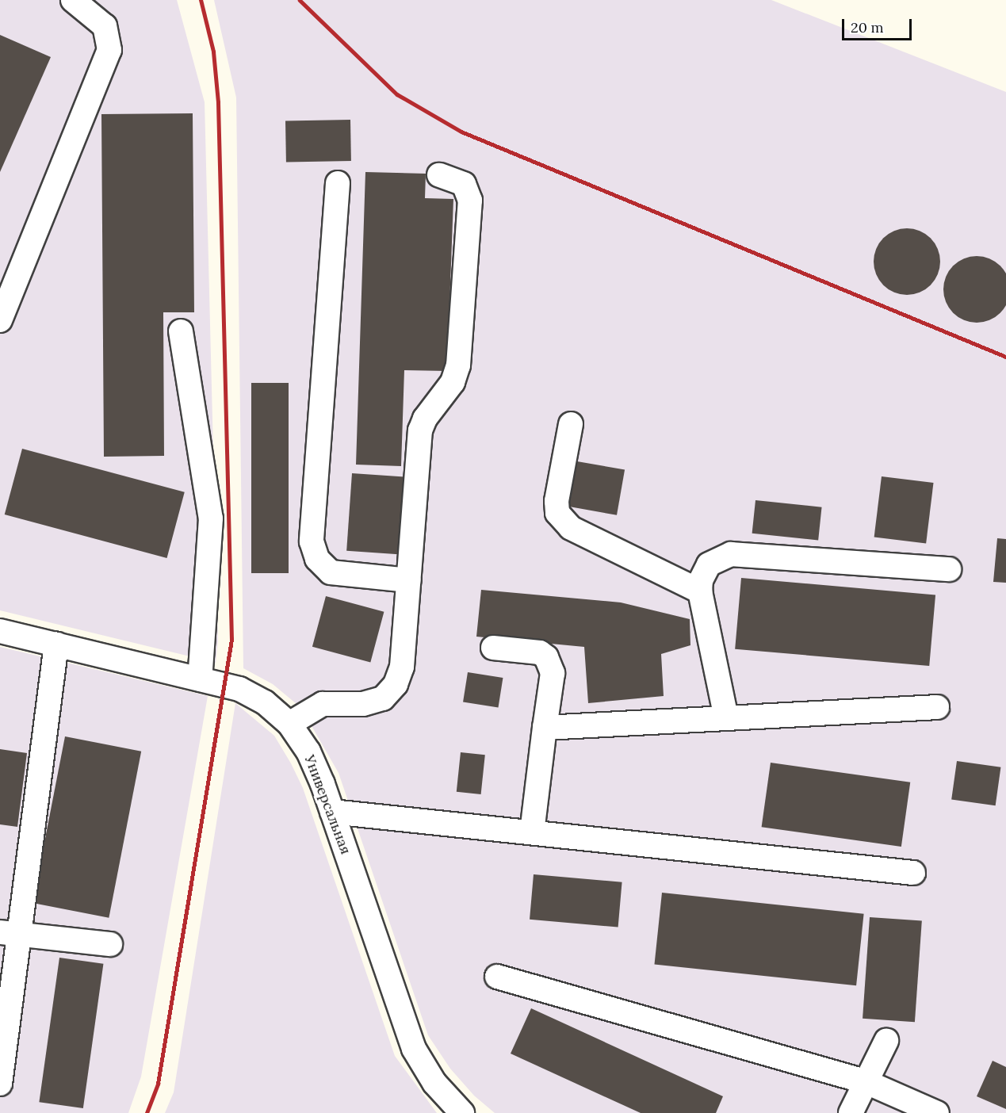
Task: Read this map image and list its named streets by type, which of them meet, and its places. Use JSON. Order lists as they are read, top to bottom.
{
  "streets": {
    "street": ["Универсальная"]
  },
  "scale_bar": "20 m"
}
